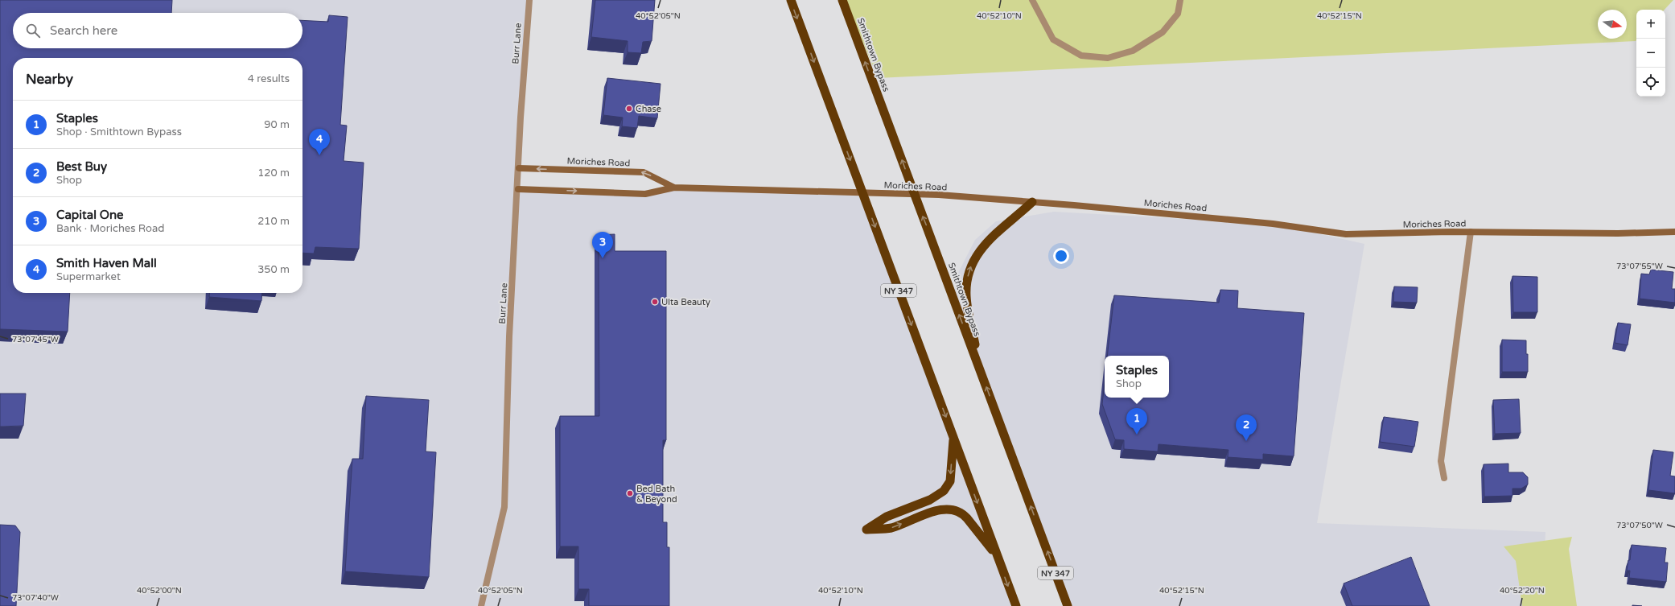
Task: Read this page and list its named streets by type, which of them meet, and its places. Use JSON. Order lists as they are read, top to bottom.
{
  "streets": {
    "highway": ["Smithtown Bypass", "NY 347"],
    "main road": ["Moriches Road"],
    "street": ["Burr Lane"]
  },
  "crossings": [
    ["Burr Lane", "Moriches Road"],
    ["Smithtown Bypass", "Moriches Road"],
    ["Moriches Road", "NY 347"]
  ],
  "places": ["Chase", "Ulta Beauty", "Bed Bath & Beyond"],
  "north": "right",
  "page": {
    "map_buttons": ["+", "−"],
    "search": "Search here",
    "heading": ["Nearby", "4 results"],
    "list": [
      {
        "mark": "1",
        "name": "Staples",
        "note": "Shop · Smithtown Bypass",
        "value": "90 m"
      },
      {
        "mark": "2",
        "name": "Best Buy",
        "note": "Shop",
        "value": "120 m"
      },
      {
        "mark": "3",
        "name": "Capital One",
        "note": "Bank · Moriches Road",
        "value": "210 m"
      },
      {
        "mark": "4",
        "name": "Smith Haven Mall",
        "note": "Supermarket",
        "value": "350 m"
      }
    ],
    "pins": [
      "4",
      "3",
      "1",
      "2"
    ],
    "popup": ["Staples", "Shop"]
  },
  "coordinates": [
    "40°52'05\"N",
    "40°52'10\"N",
    "40°52'15\"N",
    "73°07'55\"W",
    "73°07'45\"W",
    "73°07'50\"W",
    "40°52'00\"N",
    "40°52'20\"N",
    "73°07'40\"W"
  ]
}
